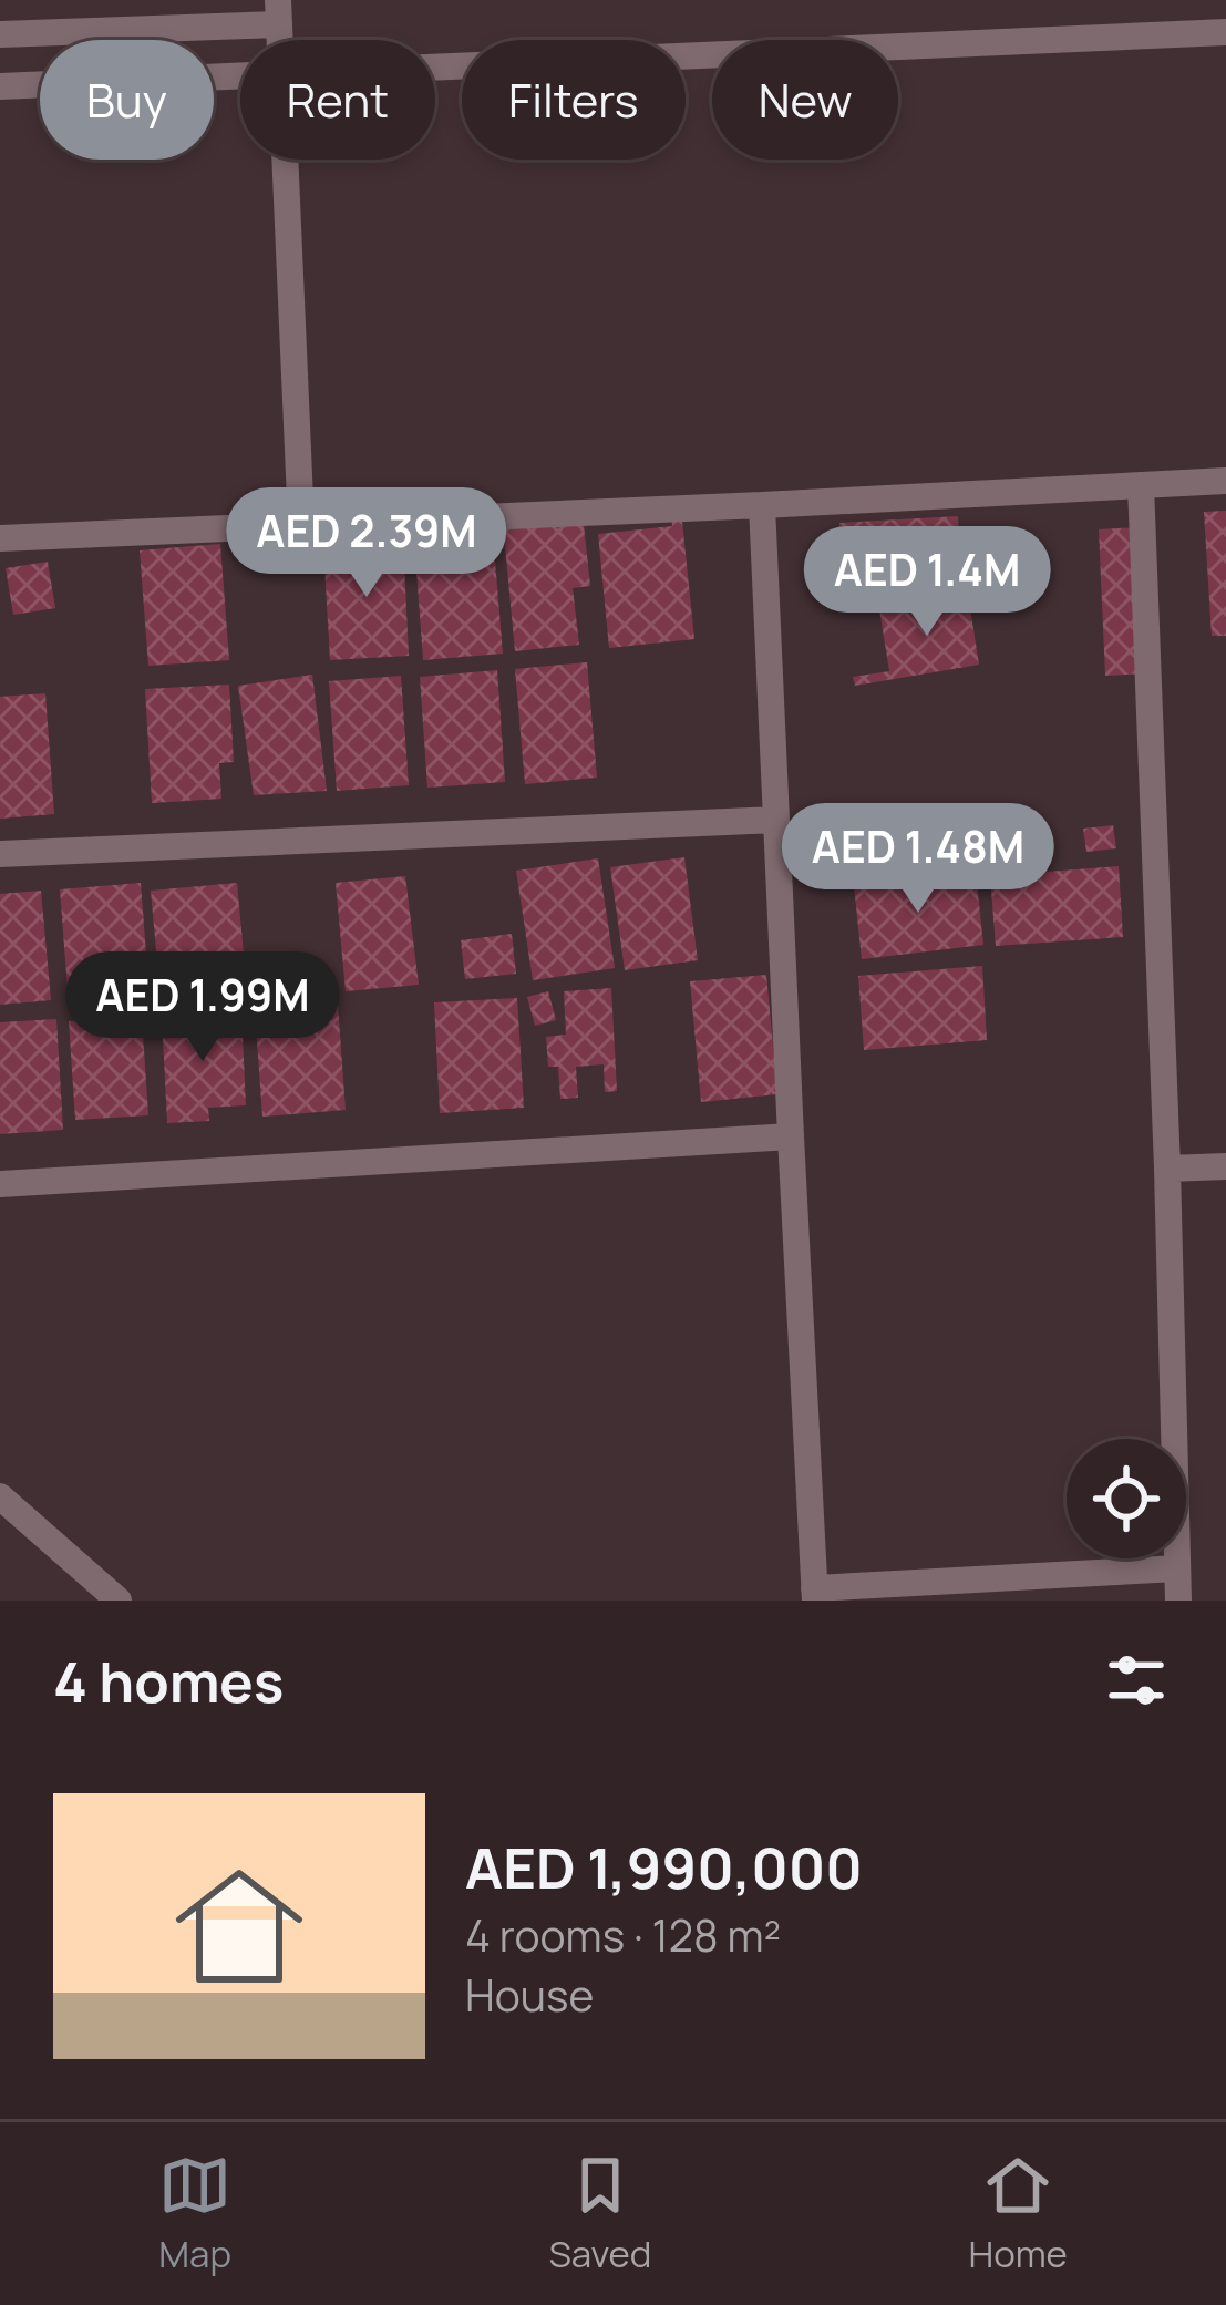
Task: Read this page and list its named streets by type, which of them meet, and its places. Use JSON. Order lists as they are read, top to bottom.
{
  "page": {
    "chip": [
      "Buy",
      "Rent",
      "Filters",
      "New"
    ],
    "price": [
      "AED 2.39M",
      "AED 1.4M",
      "AED 1.48M",
      "AED 1.99M"
    ],
    "heading": "4 homes",
    "list": [
      {
        "name": "AED 1,990,000",
        "note": "4 rooms · 128 m² · House"
      }
    ],
    "tabs": ["Map", "Saved", "Home"]
  }
}
